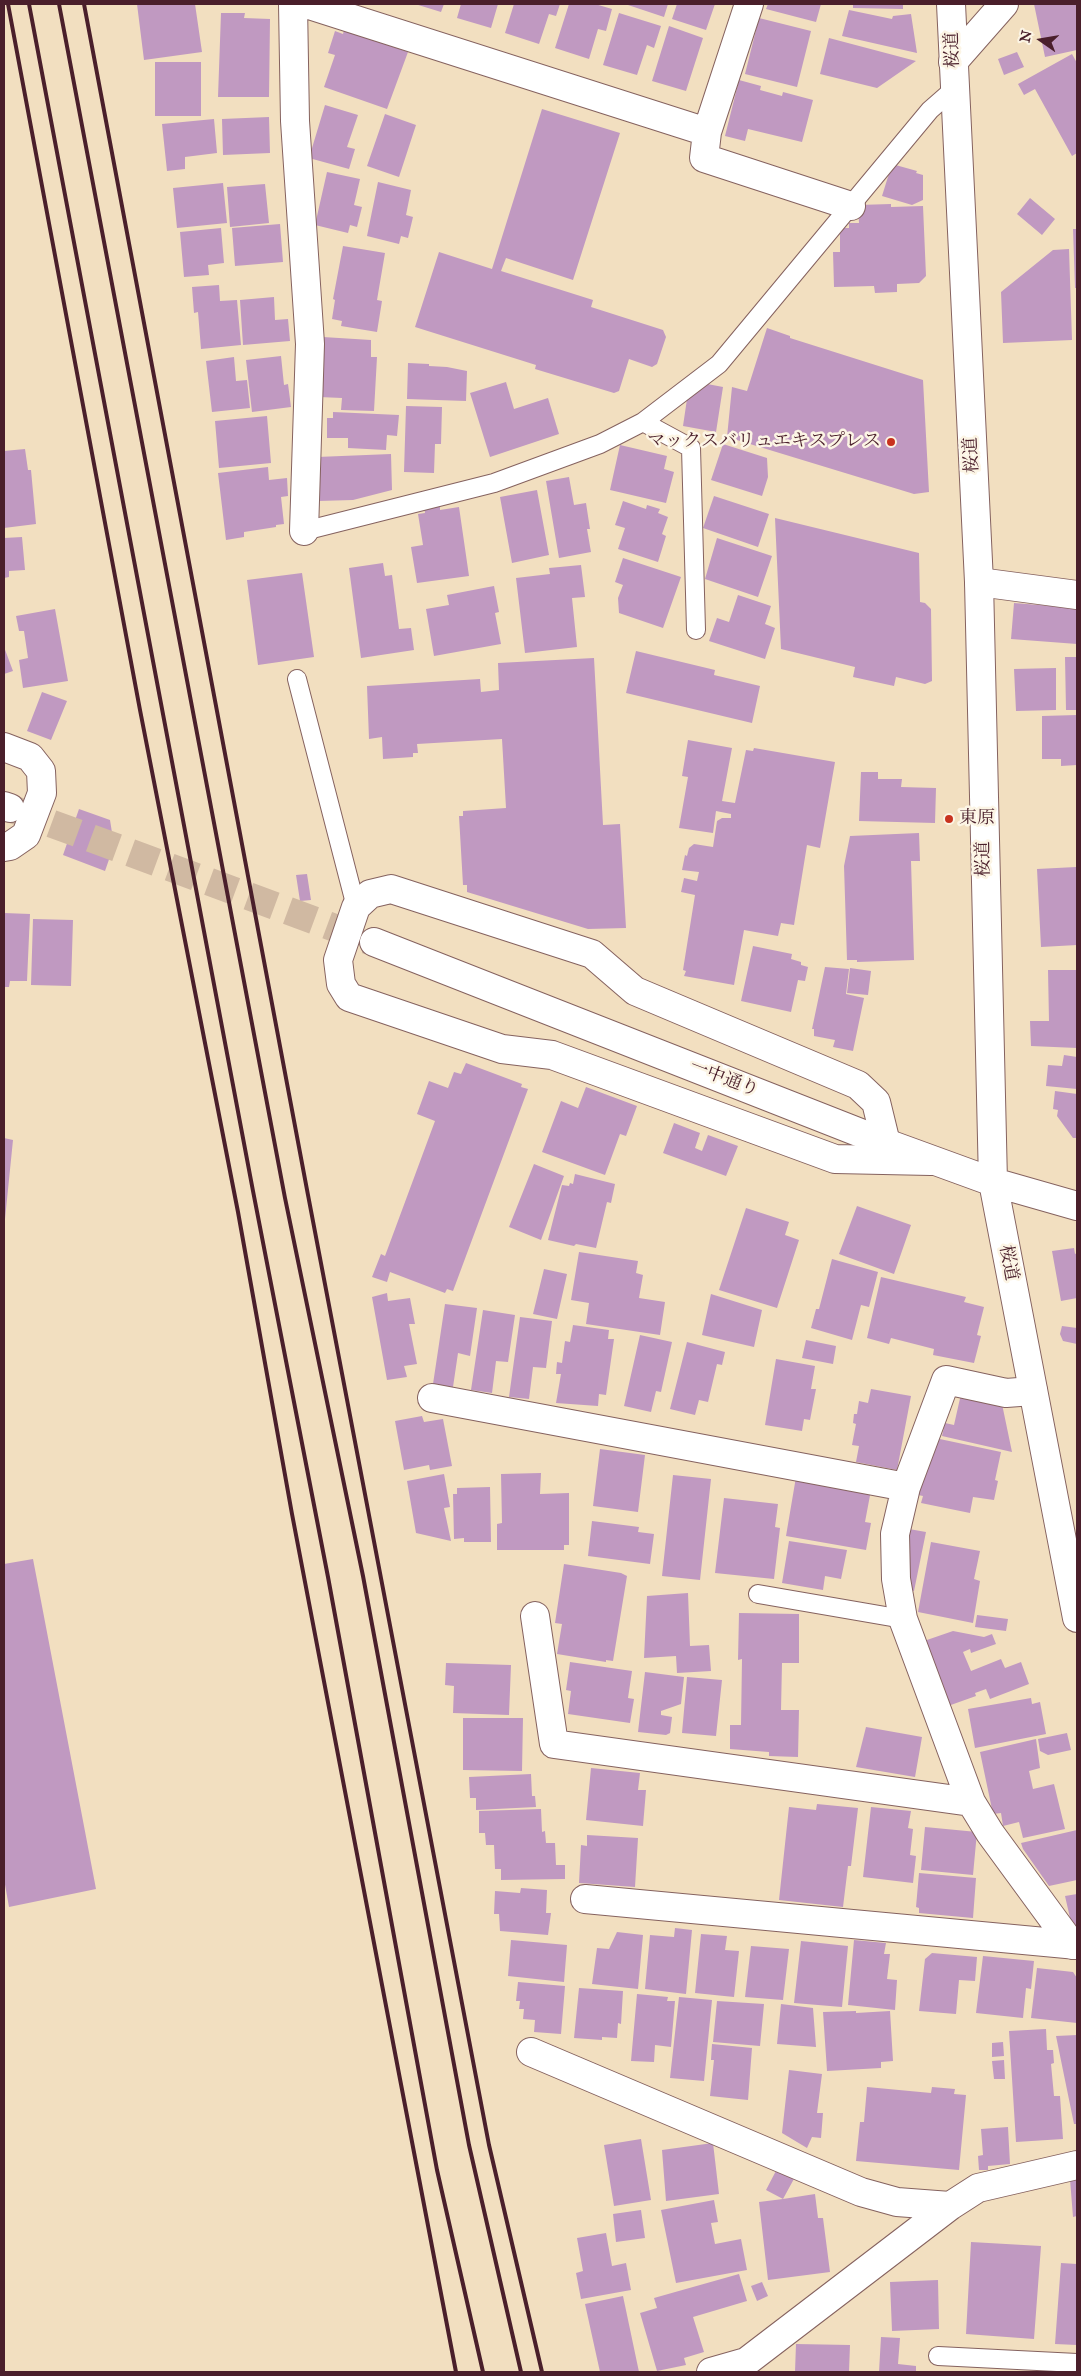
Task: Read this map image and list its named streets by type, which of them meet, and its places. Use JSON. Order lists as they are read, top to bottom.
{
  "streets": {
    "street": ["桜道", "一中通り"]
  },
  "crossings": [
    ["桜道", "一中通り"]
  ],
  "places": ["マックスバリュエキスプレス", "東原"],
  "north": "left"
}
